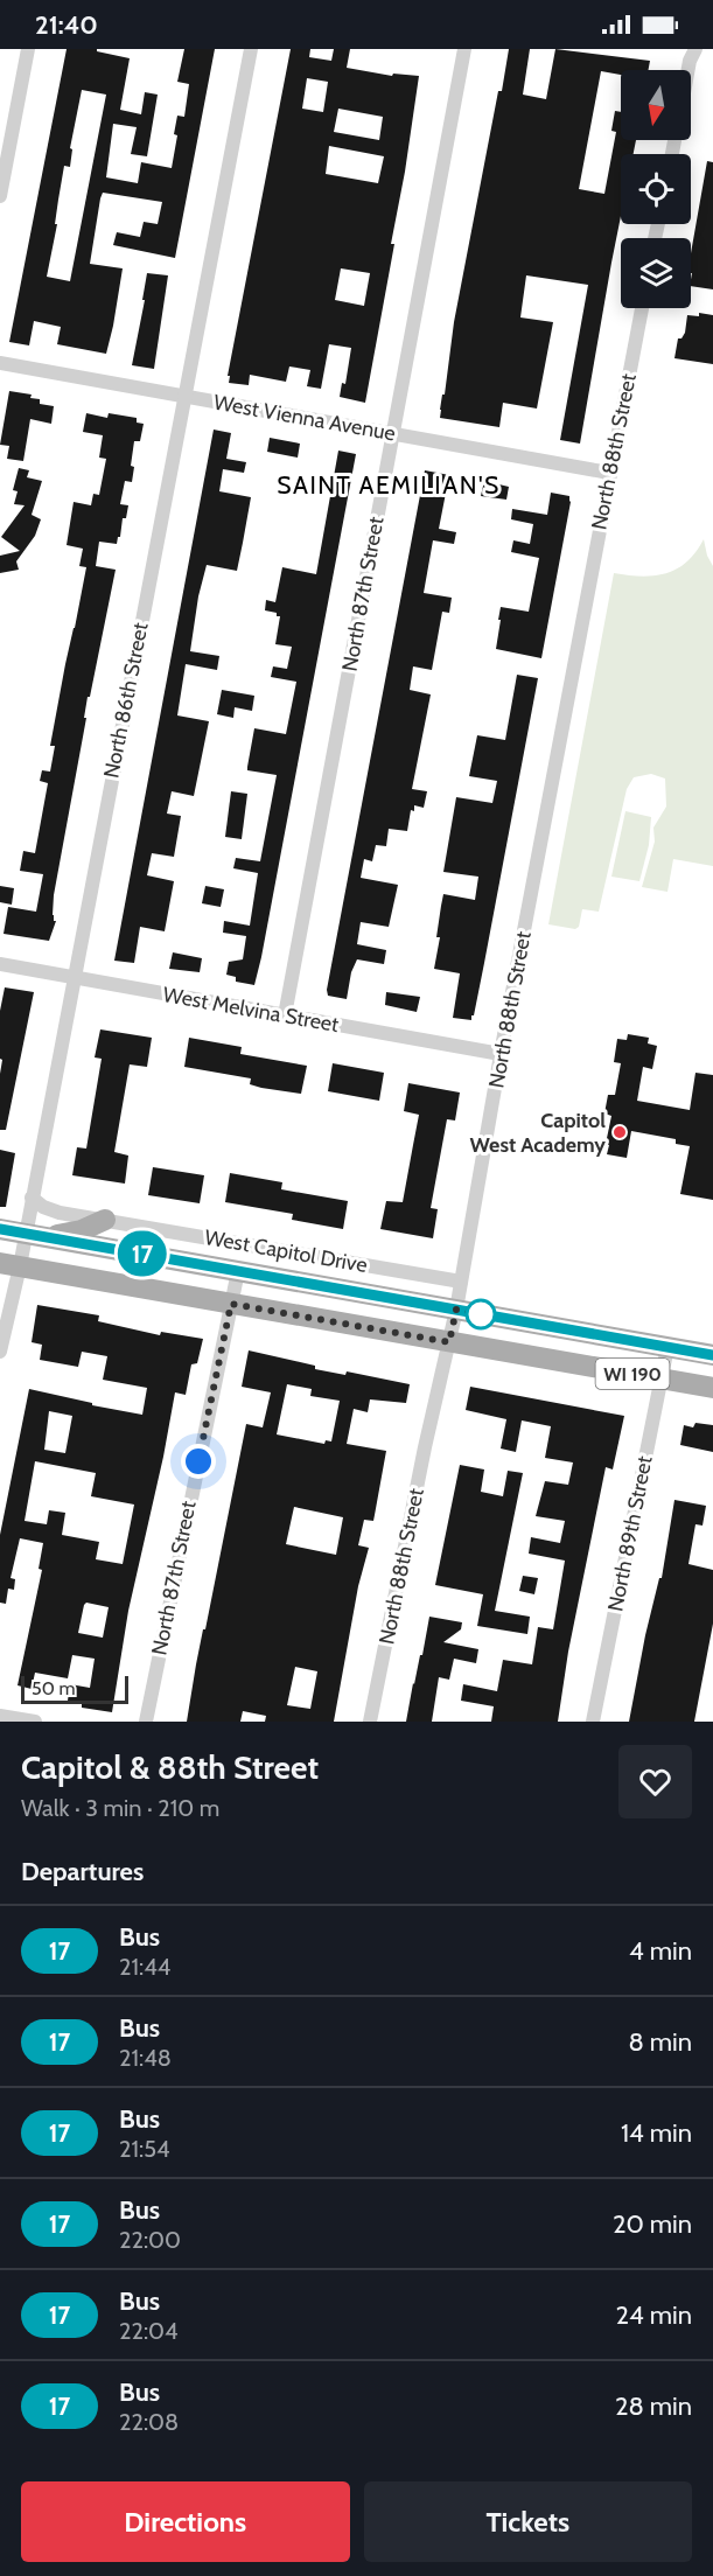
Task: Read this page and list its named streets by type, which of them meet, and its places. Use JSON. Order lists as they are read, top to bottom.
{
  "streets": {
    "main road": ["West Capitol Drive", "WI 190"],
    "street": [
      "West Vienna Avenue",
      "North 88th Street",
      "North 87th Street",
      "North 86th Street",
      "West Melvina Street",
      "North 89th Street"
    ]
  },
  "crossings": [
    ["West Vienna Avenue", "North 88th Street"],
    ["West Vienna Avenue", "North 87th Street"],
    ["West Vienna Avenue", "North 86th Street"],
    ["North 88th Street", "West Melvina Street"],
    ["North 88th Street", "West Capitol Drive"],
    ["North 88th Street", "WI 190"],
    ["North 87th Street", "West Melvina Street"],
    ["North 87th Street", "West Capitol Drive"],
    ["North 87th Street", "WI 190"],
    ["North 86th Street", "West Melvina Street"],
    ["North 86th Street", "West Capitol Drive"],
    ["North 86th Street", "WI 190"],
    ["West Capitol Drive", "North 89th Street"],
    ["WI 190", "North 89th Street"]
  ],
  "districts": ["SAINT AEMILIAN'S"],
  "places": ["Capitol West Academy"],
  "lines": ["bus line 17"],
  "scale_bar": "50 m",
  "north": "bottom",
  "page": {
    "status": "21:40",
    "on_map": "17",
    "scale": "50 m",
    "heading": [
      ["Capitol & 88th Street", "Walk · 3 min · 210 m"],
      "Departures"
    ],
    "list": [
      {
        "mark": "17",
        "name": "Bus",
        "note": "21:44",
        "value": "4 min"
      },
      {
        "mark": "17",
        "name": "Bus",
        "note": "21:48",
        "value": "8 min"
      },
      {
        "mark": "17",
        "name": "Bus",
        "note": "21:54",
        "value": "14 min"
      },
      {
        "mark": "17",
        "name": "Bus",
        "note": "22:00",
        "value": "20 min"
      },
      {
        "mark": "17",
        "name": "Bus",
        "note": "22:04",
        "value": "24 min"
      },
      {
        "mark": "17",
        "name": "Bus",
        "note": "22:08",
        "value": "28 min"
      }
    ],
    "buttons": ["Directions", "Tickets"]
  }
}
